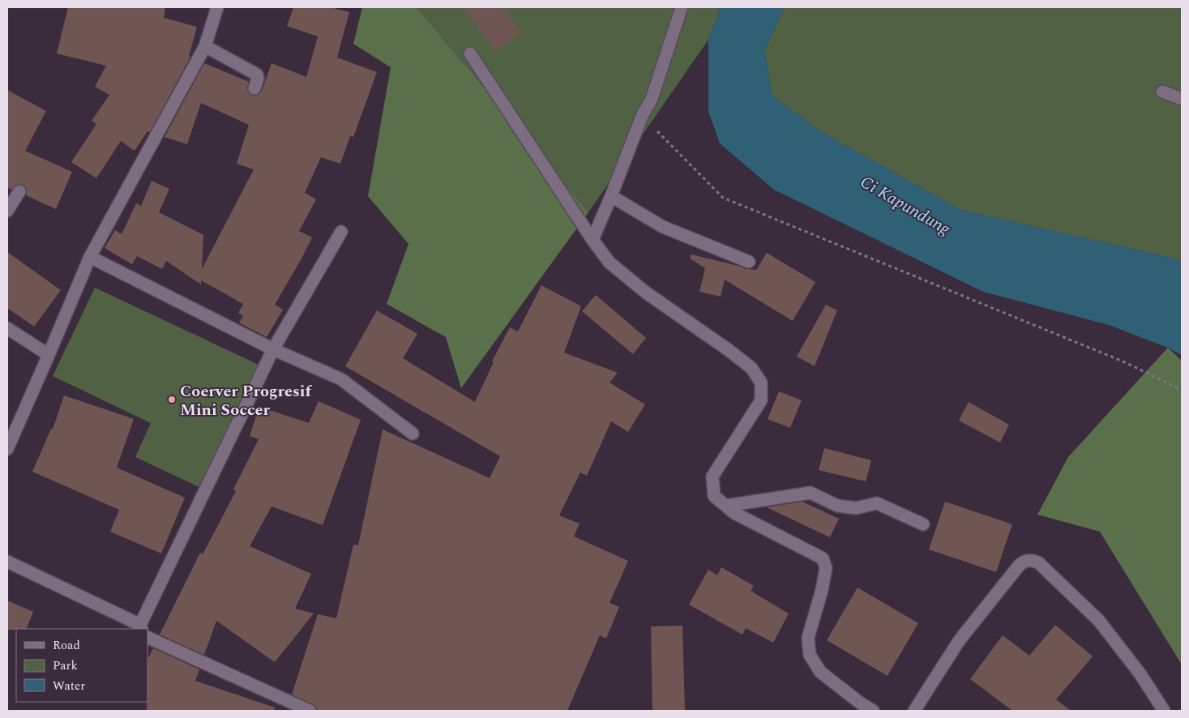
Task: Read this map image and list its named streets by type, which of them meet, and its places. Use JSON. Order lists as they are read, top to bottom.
{
  "water": ["Ci Kapundung"],
  "places": ["Coerver Progresif Mini Soccer"],
  "legend": ["Road", "Park", "Water"]
}
